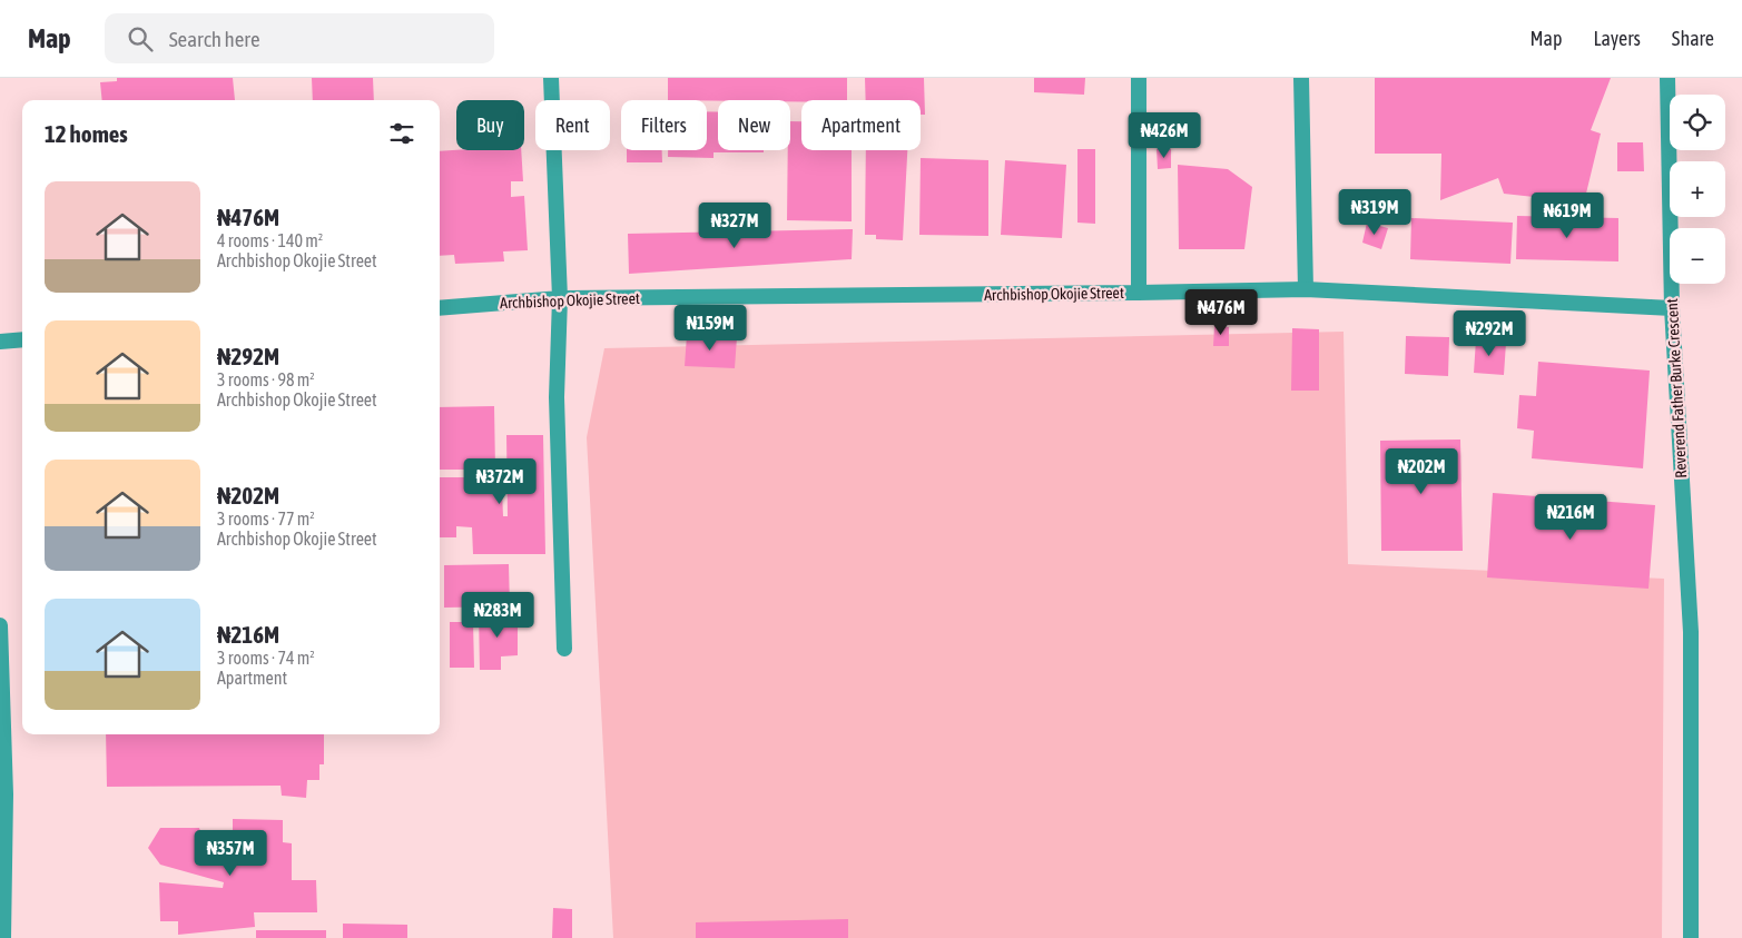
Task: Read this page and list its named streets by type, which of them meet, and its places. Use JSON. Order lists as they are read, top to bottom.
{
  "streets": {
    "street": ["Archbishop Okojie Street", "Reverend Father Burke Crescent"]
  },
  "crossings": [
    ["Archbishop Okojie Street", "Reverend Father Burke Crescent"]
  ],
  "page": {
    "header": "Map",
    "search": "Search here",
    "nav": ["Map", "Layers", "Share"],
    "map_buttons": ["+", "−"],
    "chip": [
      "Buy",
      "Rent",
      "Filters",
      "New",
      "Apartment"
    ],
    "heading": "12 homes",
    "price": [
      "₦426M",
      "₦319M",
      "₦619M",
      "₦327M",
      "₦476M",
      "₦159M",
      "₦292M",
      "₦202M",
      "₦372M",
      "₦216M",
      "₦283M",
      "₦357M"
    ],
    "list": [
      {
        "name": "₦476M",
        "note": "4 rooms · 140 m² · Archbishop Okojie Street"
      },
      {
        "name": "₦292M",
        "note": "3 rooms · 98 m² · Archbishop Okojie Street"
      },
      {
        "name": "₦202M",
        "note": "3 rooms · 77 m² · Archbishop Okojie Street"
      },
      {
        "name": "₦216M",
        "note": "3 rooms · 74 m² · Apartment"
      }
    ]
  }
}
